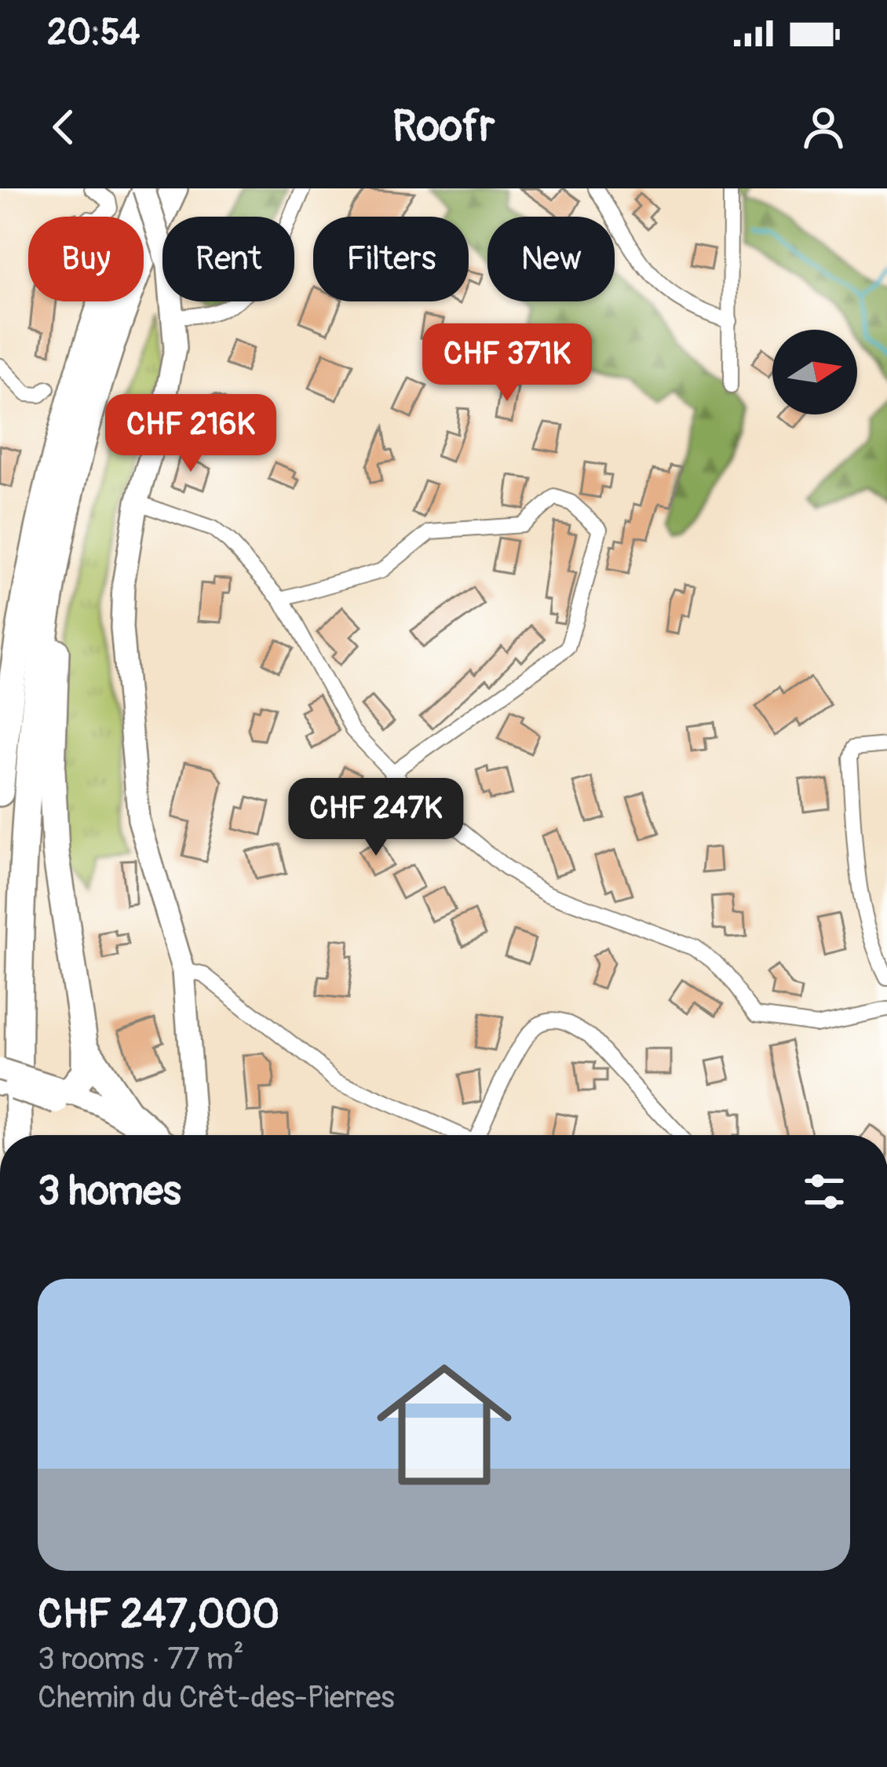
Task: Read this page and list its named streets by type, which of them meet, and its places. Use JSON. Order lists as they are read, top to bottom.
{
  "north": "right",
  "page": {
    "status": "20:54",
    "header": "Roofr",
    "chip": [
      "Buy",
      "Rent",
      "Filters",
      "New"
    ],
    "price": ["CHF 371K", "CHF 216K", "CHF 247K"],
    "heading": "3 homes",
    "list": [
      {
        "name": "CHF 247,000",
        "note": "3 rooms · 77 m² · Chemin du Crêt-des-Pierres"
      }
    ]
  }
}
